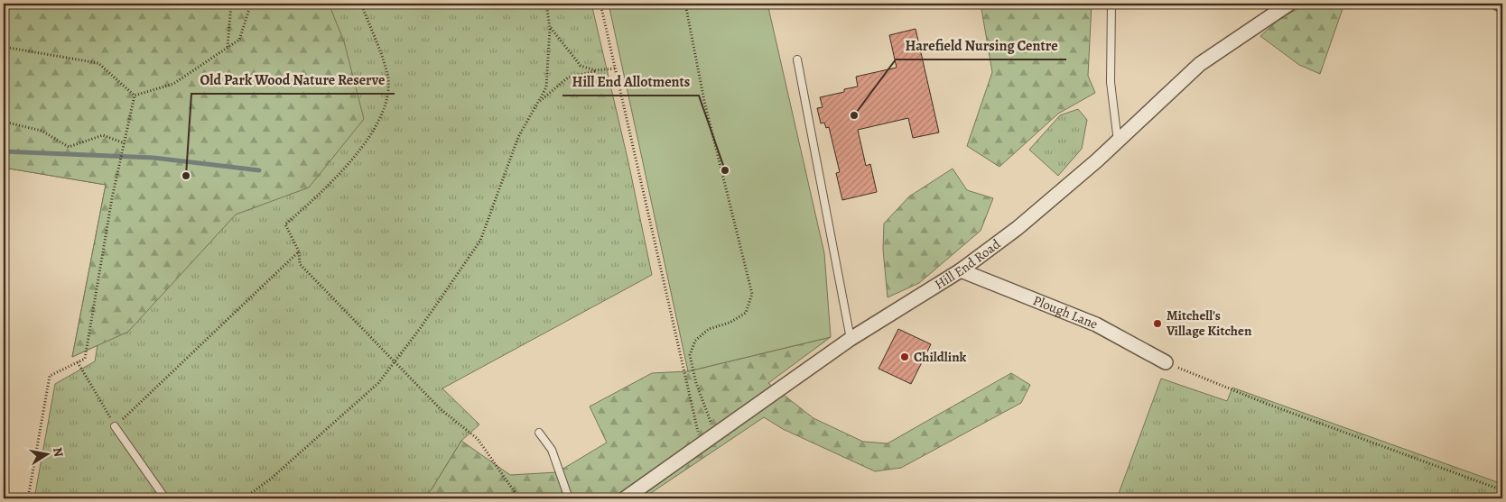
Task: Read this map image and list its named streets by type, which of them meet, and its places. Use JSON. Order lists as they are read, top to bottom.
{
  "streets": {
    "street": ["Hill End Road", "Plough Lane"]
  },
  "crossings": [
    ["Hill End Road", "Plough Lane"]
  ],
  "places": [
    "Harefield Nursing Centre",
    "Hill End Allotments",
    "Old Park Wood Nature Reserve",
    "Mitchell's Village Kitchen",
    "Childlink"
  ],
  "north": "right"
}
